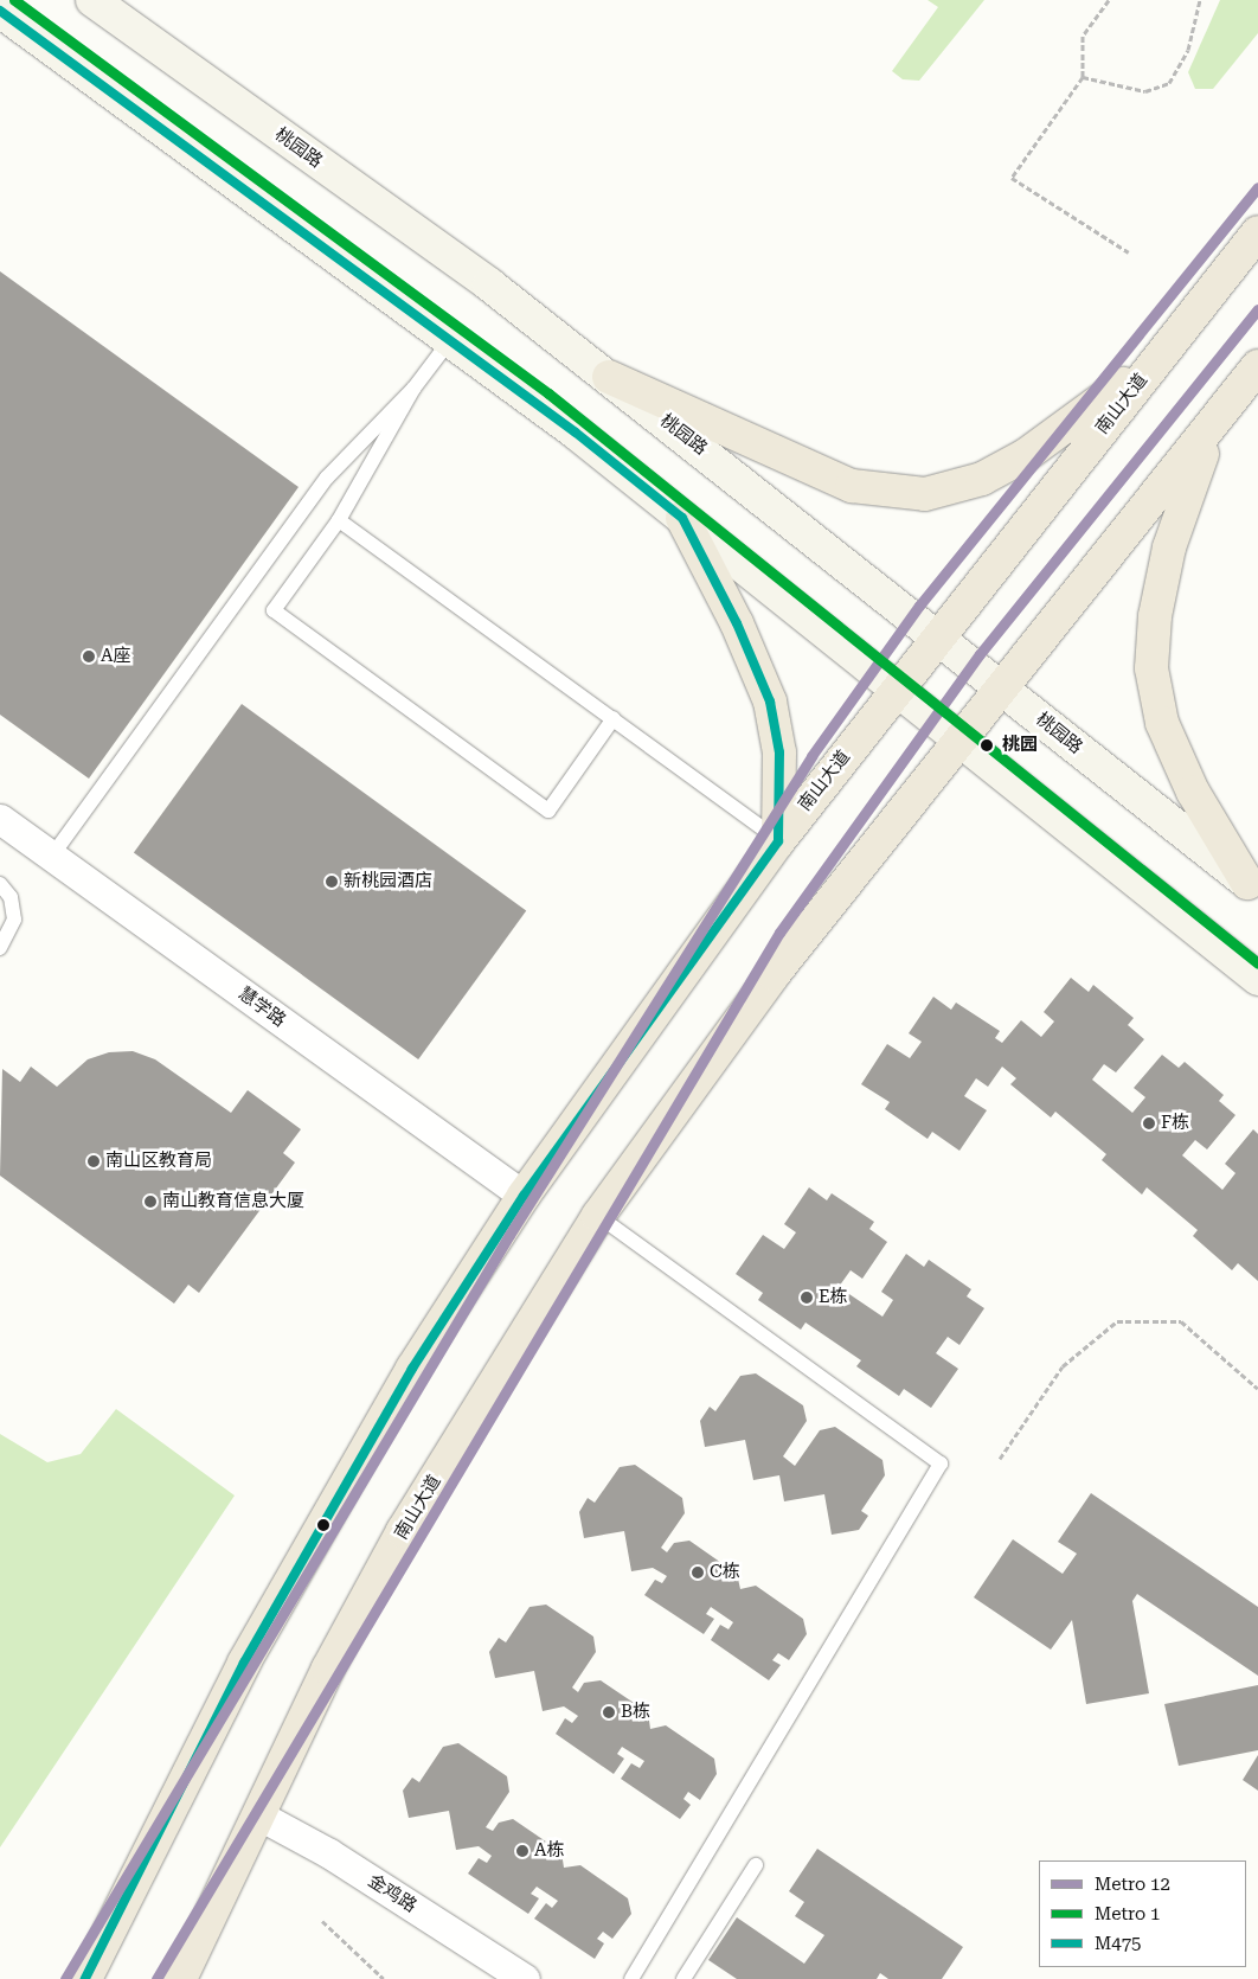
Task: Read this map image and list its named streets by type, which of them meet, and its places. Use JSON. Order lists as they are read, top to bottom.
{
  "streets": {
    "main road": ["桃园路", "南山大道"],
    "street": ["慧学路", "金鸡路"]
  },
  "crossings": [
    ["桃园路", "南山大道"],
    ["南山大道", "慧学路"],
    ["南山大道", "金鸡路"]
  ],
  "places": [
    "A座",
    "桃园",
    "新桃园酒店",
    "F栋",
    "南山区教育局",
    "南山教育信息大厦",
    "E栋",
    "C栋",
    "B栋",
    "A栋"
  ],
  "lines": ["metro line 1", "transit line M475", "metro line 12"],
  "legend": ["Metro 12", "Metro 1", "M475"]
}
